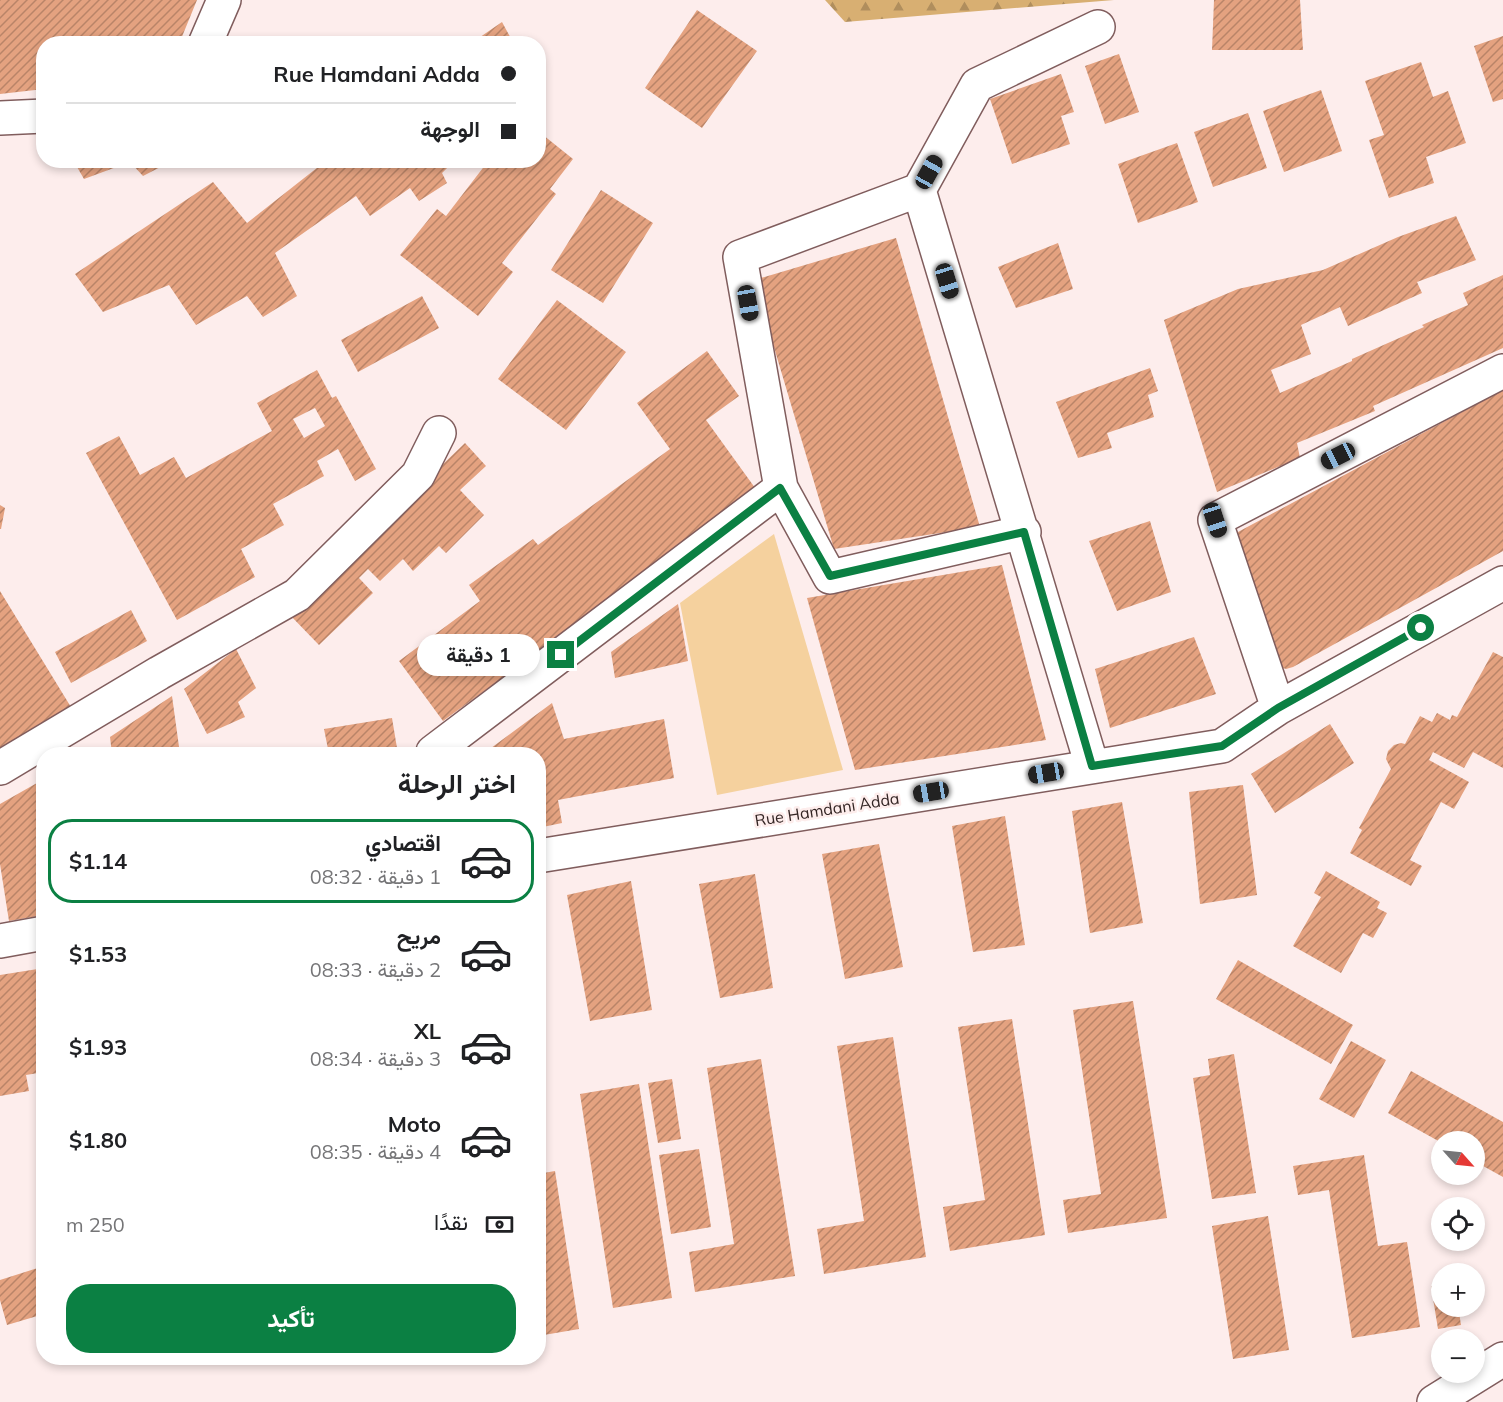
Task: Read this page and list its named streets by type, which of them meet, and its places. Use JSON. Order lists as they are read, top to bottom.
{
  "streets": {
    "street": ["Rue Hamdani Adda"]
  },
  "north": "bottom right",
  "page": {
    "banner": ["Rue Hamdani Adda", "الوجهة"],
    "bubble": "1 دقيقة",
    "heading": "اختر الرحلة",
    "list": [
      {
        "name": "اقتصادي",
        "note": "1 دقيقة · 08:32",
        "value": "$1.14"
      },
      {
        "name": "مريح",
        "note": "2 دقيقة · 08:33",
        "value": "$1.53"
      },
      {
        "name": "XL",
        "note": "3 دقيقة · 08:34",
        "value": "$1.93"
      },
      {
        "name": "Moto",
        "note": "4 دقيقة · 08:35",
        "value": "$1.80"
      }
    ],
    "map_buttons": ["+", "−"],
    "pay": ["نقدًا", "250 m"],
    "buttons": "تأكيد"
  }
}
